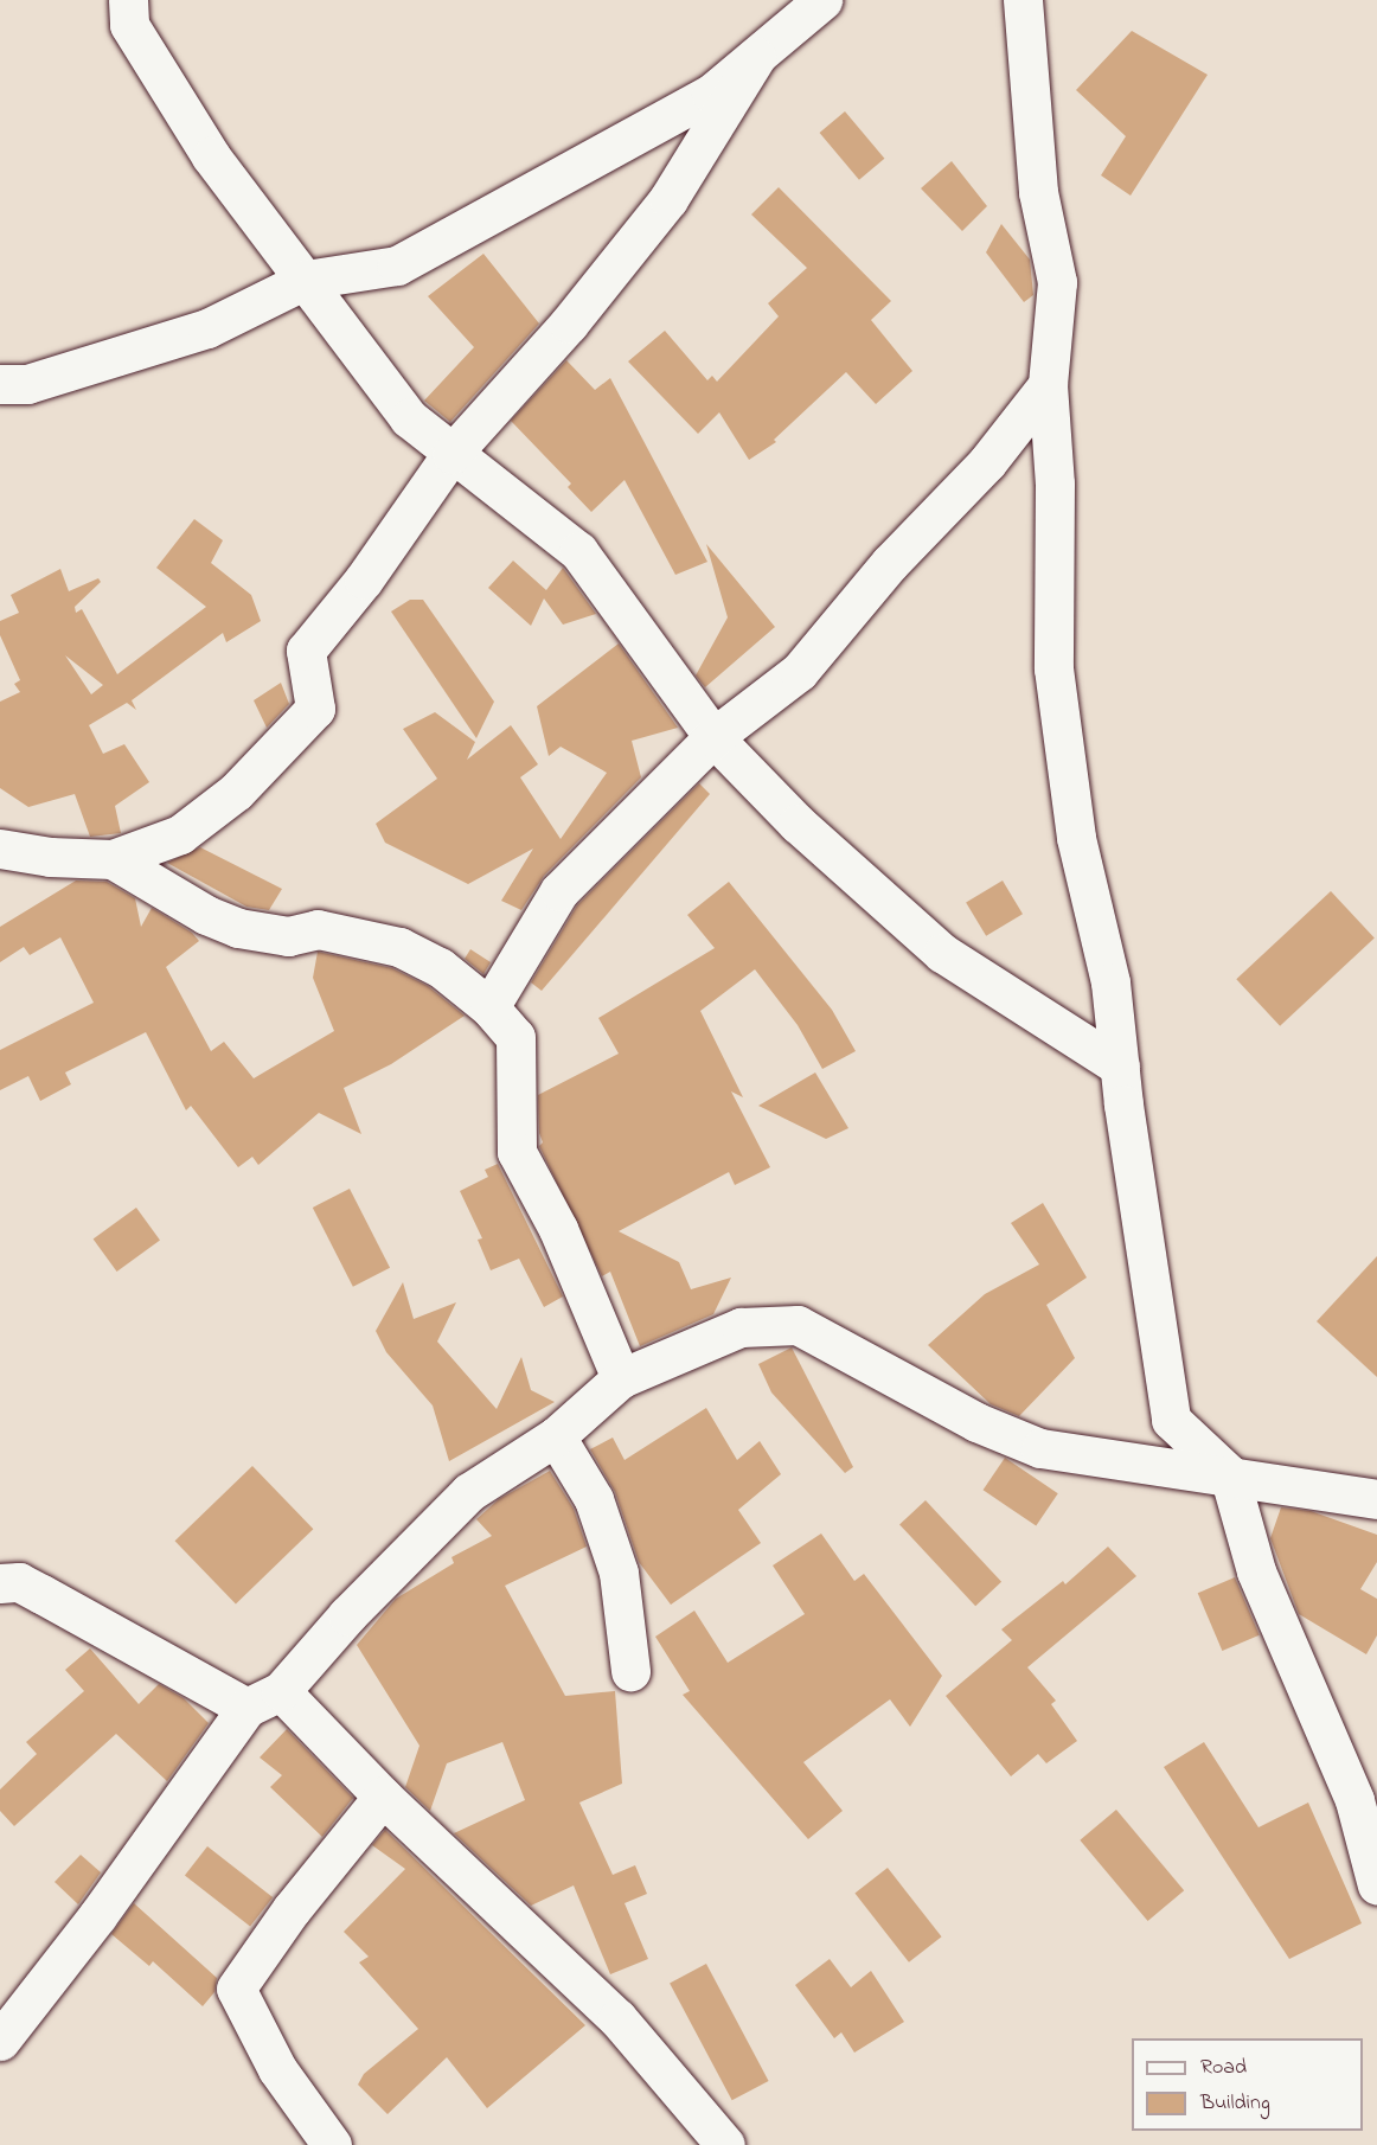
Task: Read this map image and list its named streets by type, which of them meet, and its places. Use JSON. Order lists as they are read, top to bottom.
{
  "legend": ["Road", "Building"]
}
